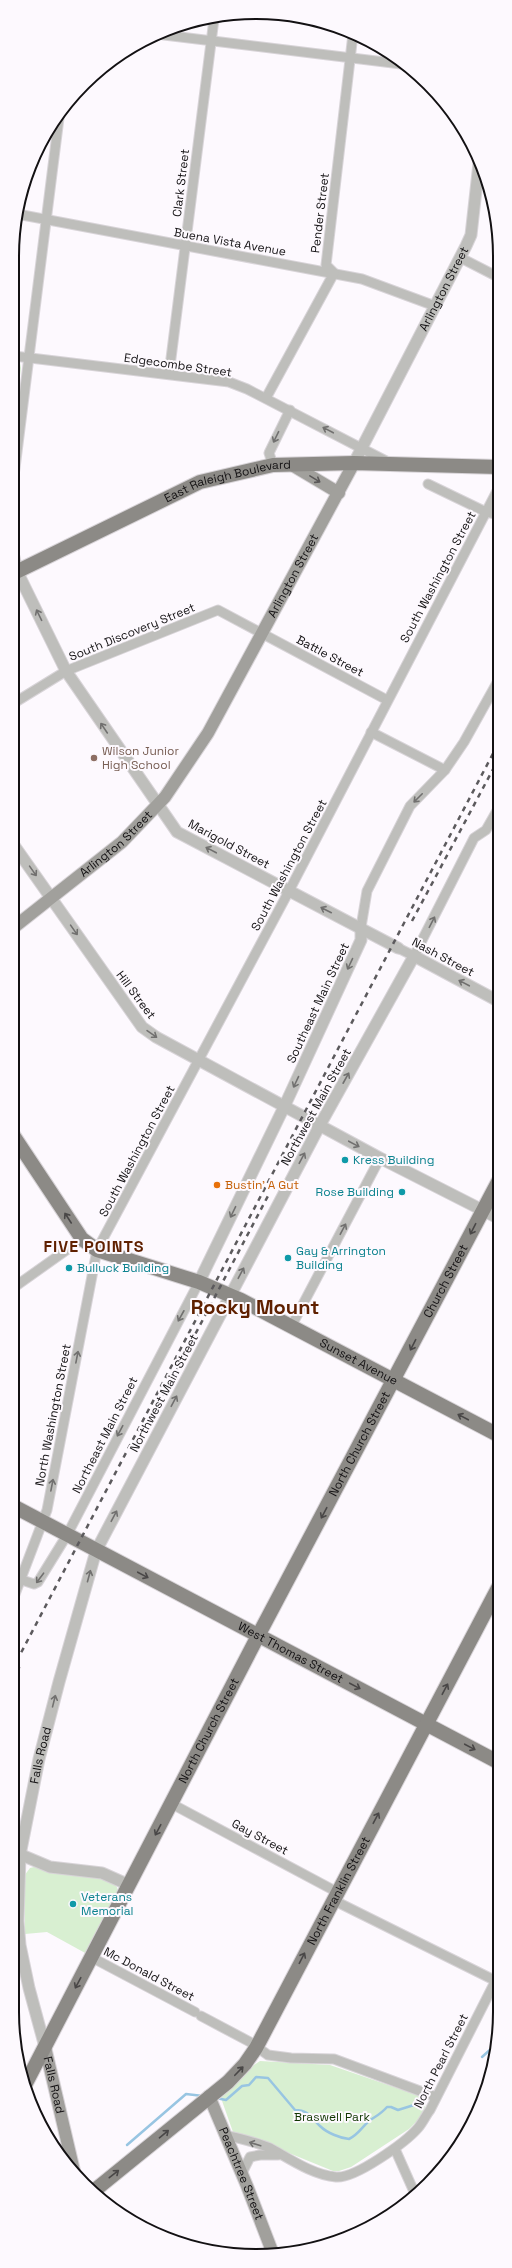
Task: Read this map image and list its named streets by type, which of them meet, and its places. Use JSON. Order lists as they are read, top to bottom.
{
  "streets": {
    "main road": [
      "Arlington Street",
      "East Raleigh Boulevard",
      "Church Street",
      "Sunset Avenue",
      "North Church Street",
      "West Thomas Street",
      "Falls Road",
      "North Franklin Street",
      "Peachtree Street"
    ],
    "street": [
      "Clark Street",
      "Pender Street",
      "Buena Vista Avenue",
      "Edgecombe Street",
      "South Washington Street",
      "South Discovery Street",
      "Battle Street",
      "Marigold Street",
      "Nash Street",
      "Hill Street",
      "Southeast Main Street",
      "Northwest Main Street",
      "North Washington Street",
      "Northeast Main Street",
      "Gay Street",
      "Mc Donald Street",
      "North Pearl Street"
    ]
  },
  "crossings": [
    ["Clark Street", "Buena Vista Avenue"],
    ["Clark Street", "Edgecombe Street"],
    ["Pender Street", "Buena Vista Avenue"],
    ["Buena Vista Avenue", "Arlington Street"],
    ["Arlington Street", "Edgecombe Street"],
    ["Arlington Street", "East Raleigh Boulevard"],
    ["Arlington Street", "South Discovery Street"],
    ["Arlington Street", "Battle Street"],
    ["Arlington Street", "Marigold Street"],
    ["Arlington Street", "Hill Street"],
    ["Edgecombe Street", "East Raleigh Boulevard"],
    ["South Washington Street", "Battle Street"],
    ["South Washington Street", "Marigold Street"],
    ["South Washington Street", "Hill Street"],
    ["South Washington Street", "Sunset Avenue"],
    ["South Washington Street", "North Washington Street"],
    ["South Discovery Street", "Battle Street"],
    ["South Discovery Street", "Marigold Street"],
    ["Marigold Street", "Nash Street"],
    ["Marigold Street", "Southeast Main Street"],
    ["Nash Street", "Northwest Main Street"],
    ["Hill Street", "Southeast Main Street"],
    ["Hill Street", "Northwest Main Street"],
    ["Hill Street", "Church Street"],
    ["Southeast Main Street", "Sunset Avenue"],
    ["Southeast Main Street", "Northeast Main Street"],
    ["Northwest Main Street", "Sunset Avenue"],
    ["Northwest Main Street", "West Thomas Street"],
    ["Northwest Main Street", "Falls Road"],
    ["Church Street", "Sunset Avenue"],
    ["Church Street", "North Church Street"],
    ["Sunset Avenue", "North Washington Street"],
    ["Sunset Avenue", "Northeast Main Street"],
    ["Sunset Avenue", "North Church Street"],
    ["North Washington Street", "Northeast Main Street"],
    ["North Washington Street", "West Thomas Street"],
    ["Northeast Main Street", "West Thomas Street"],
    ["North Church Street", "West Thomas Street"],
    ["North Church Street", "Falls Road"],
    ["North Church Street", "Gay Street"],
    ["North Church Street", "Mc Donald Street"],
    ["West Thomas Street", "Falls Road"],
    ["West Thomas Street", "North Franklin Street"],
    ["Gay Street", "North Franklin Street"],
    ["North Franklin Street", "Mc Donald Street"],
    ["North Franklin Street", "Peachtree Street"],
    ["Mc Donald Street", "North Pearl Street"],
    ["North Pearl Street", "Peachtree Street"]
  ],
  "one_way": [
    "Marigold Street",
    "Nash Street",
    "Hill Street",
    "Southeast Main Street",
    "Northwest Main Street",
    "Church Street",
    "North Washington Street",
    "Northeast Main Street",
    "North Church Street",
    "West Thomas Street",
    "Falls Road",
    "North Franklin Street"
  ],
  "districts": ["FIVE POINTS", "Rocky Mount"],
  "parks": ["Braswell Park"],
  "places": [
    "Wilson Junior High School",
    "Kress Building",
    "Bustin' A Gut",
    "Rose Building",
    "Gay & Arrington Building",
    "Bulluck Building",
    "Veterans Memorial"
  ]
}
